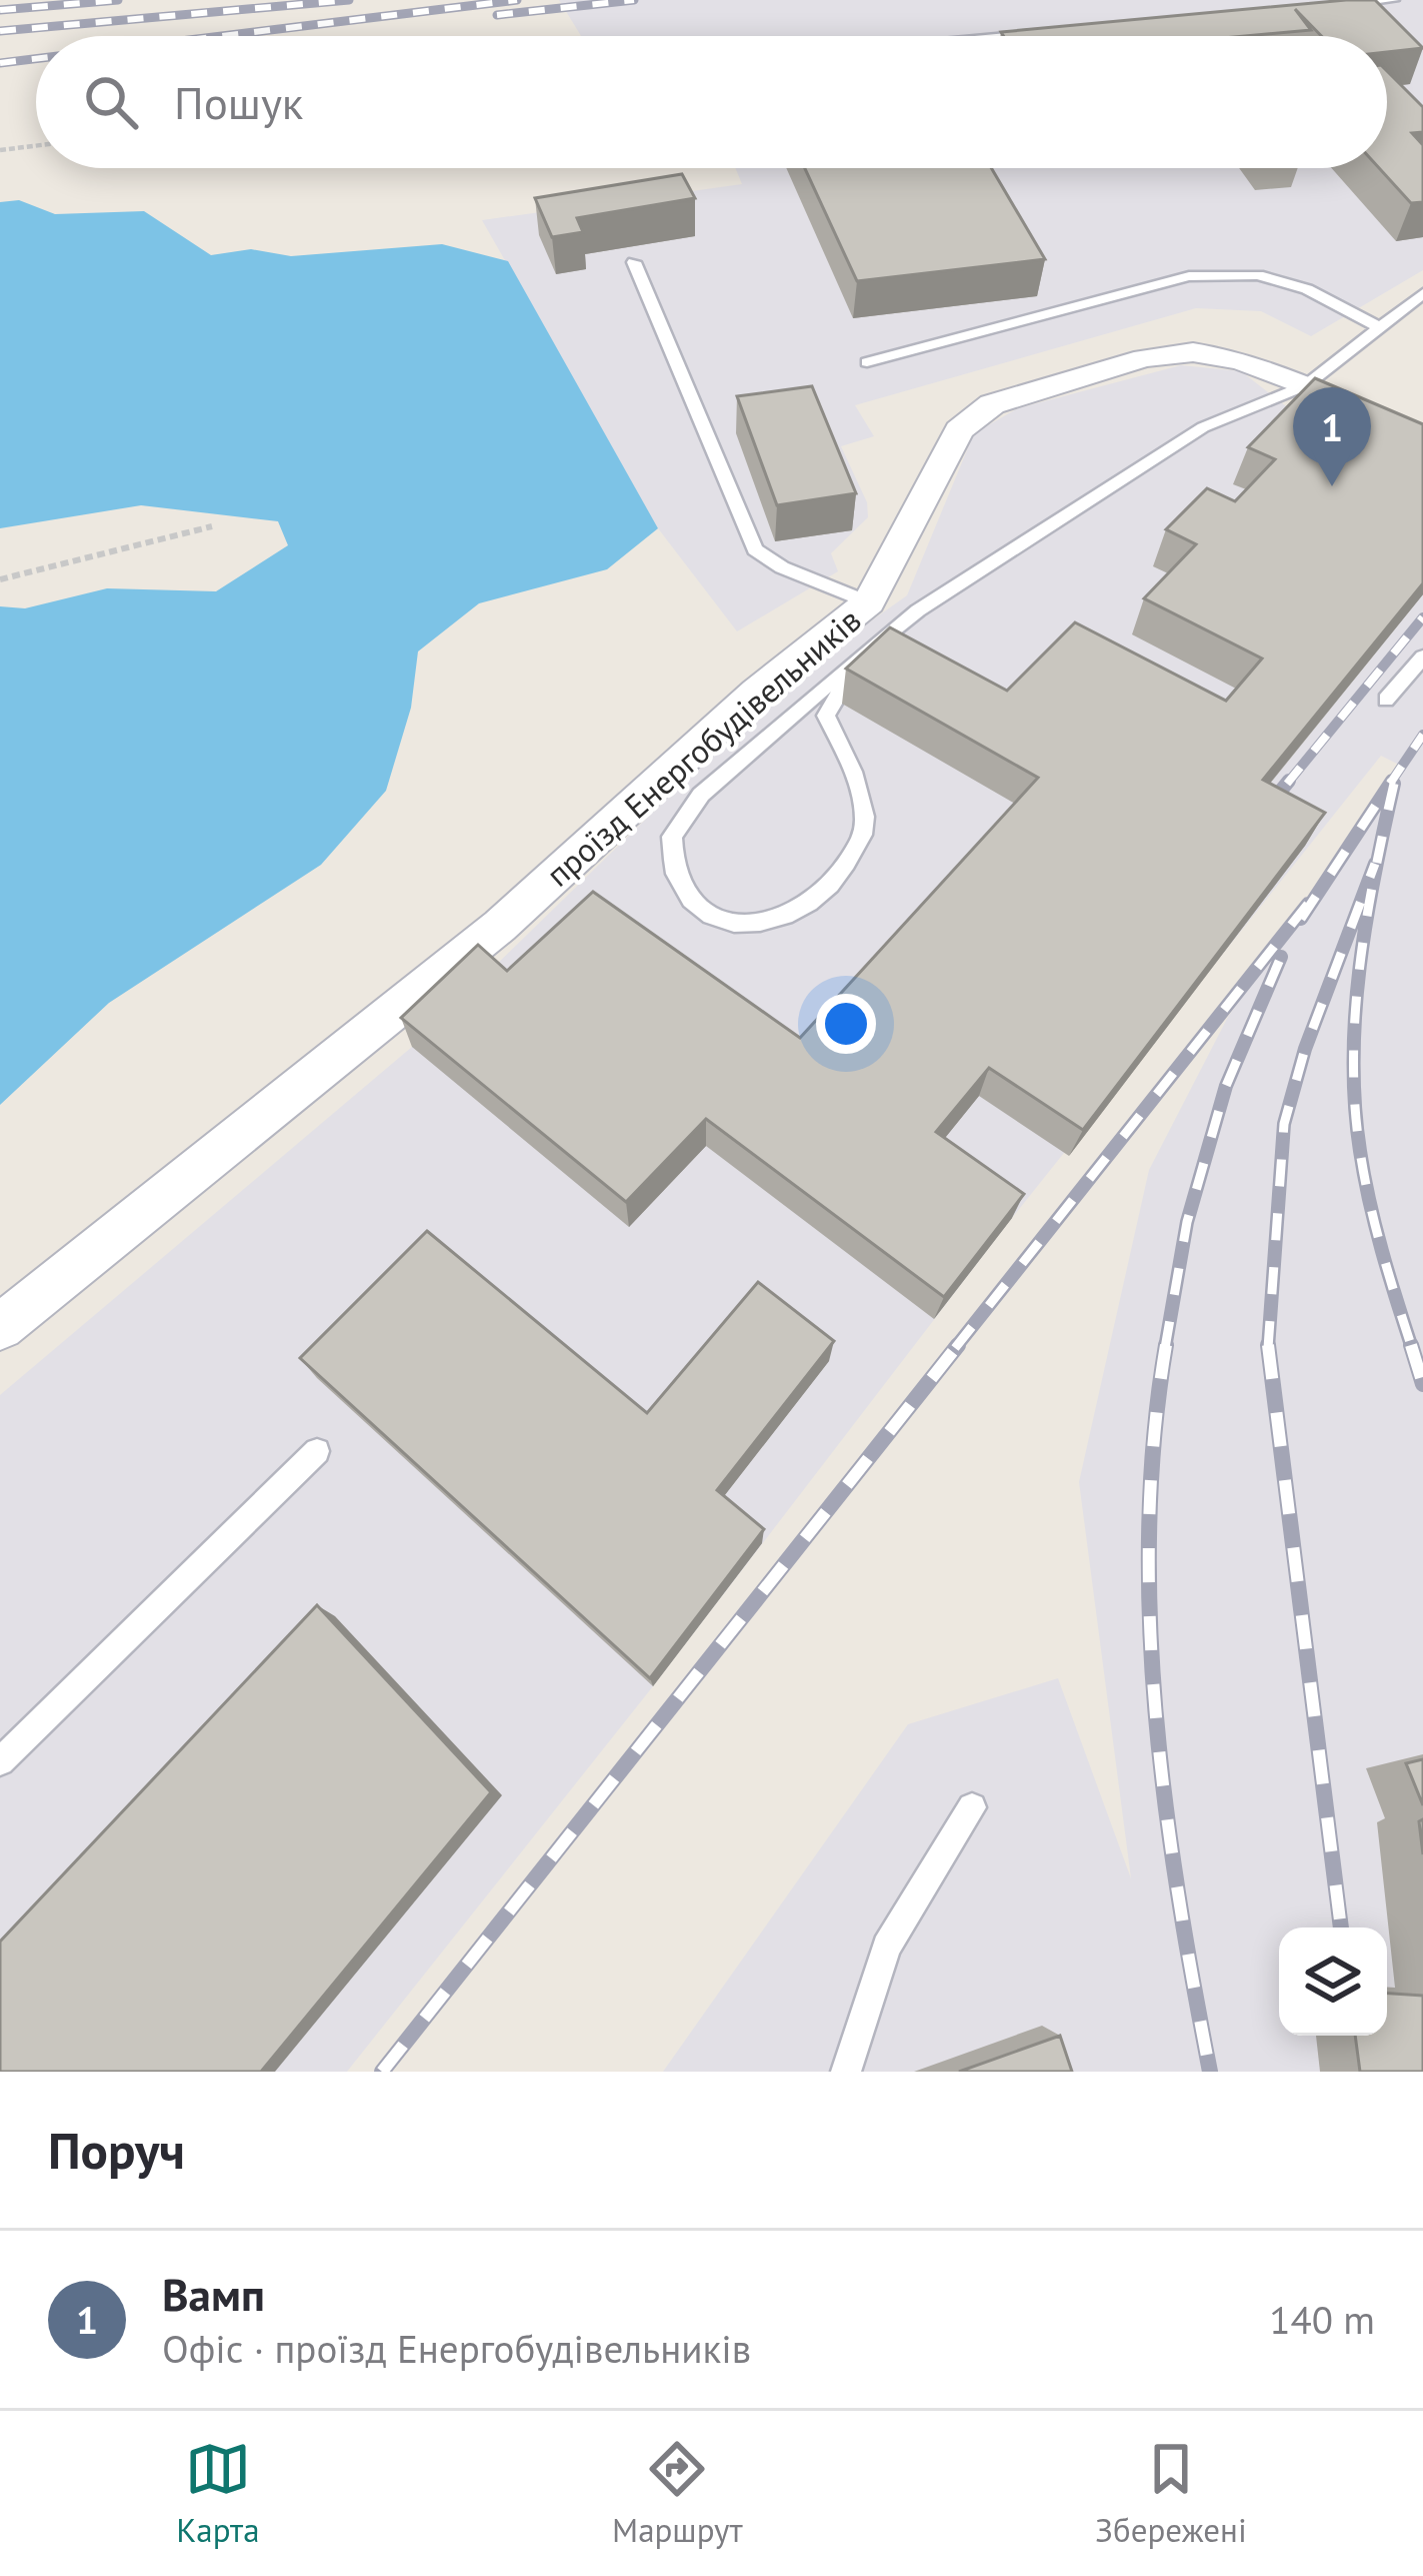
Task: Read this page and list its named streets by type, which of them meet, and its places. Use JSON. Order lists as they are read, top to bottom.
{
  "streets": {
    "street": ["проїзд Енергобудівельників"]
  },
  "page": {
    "search": "Пошук",
    "pins": "1",
    "heading": "Поруч",
    "list": [
      {
        "mark": "1",
        "name": "Вамп",
        "note": "Офіс · проїзд Енергобудівельників",
        "value": "140 m"
      }
    ],
    "nav": ["Карта", "Маршрут", "Збережені"]
  }
}
